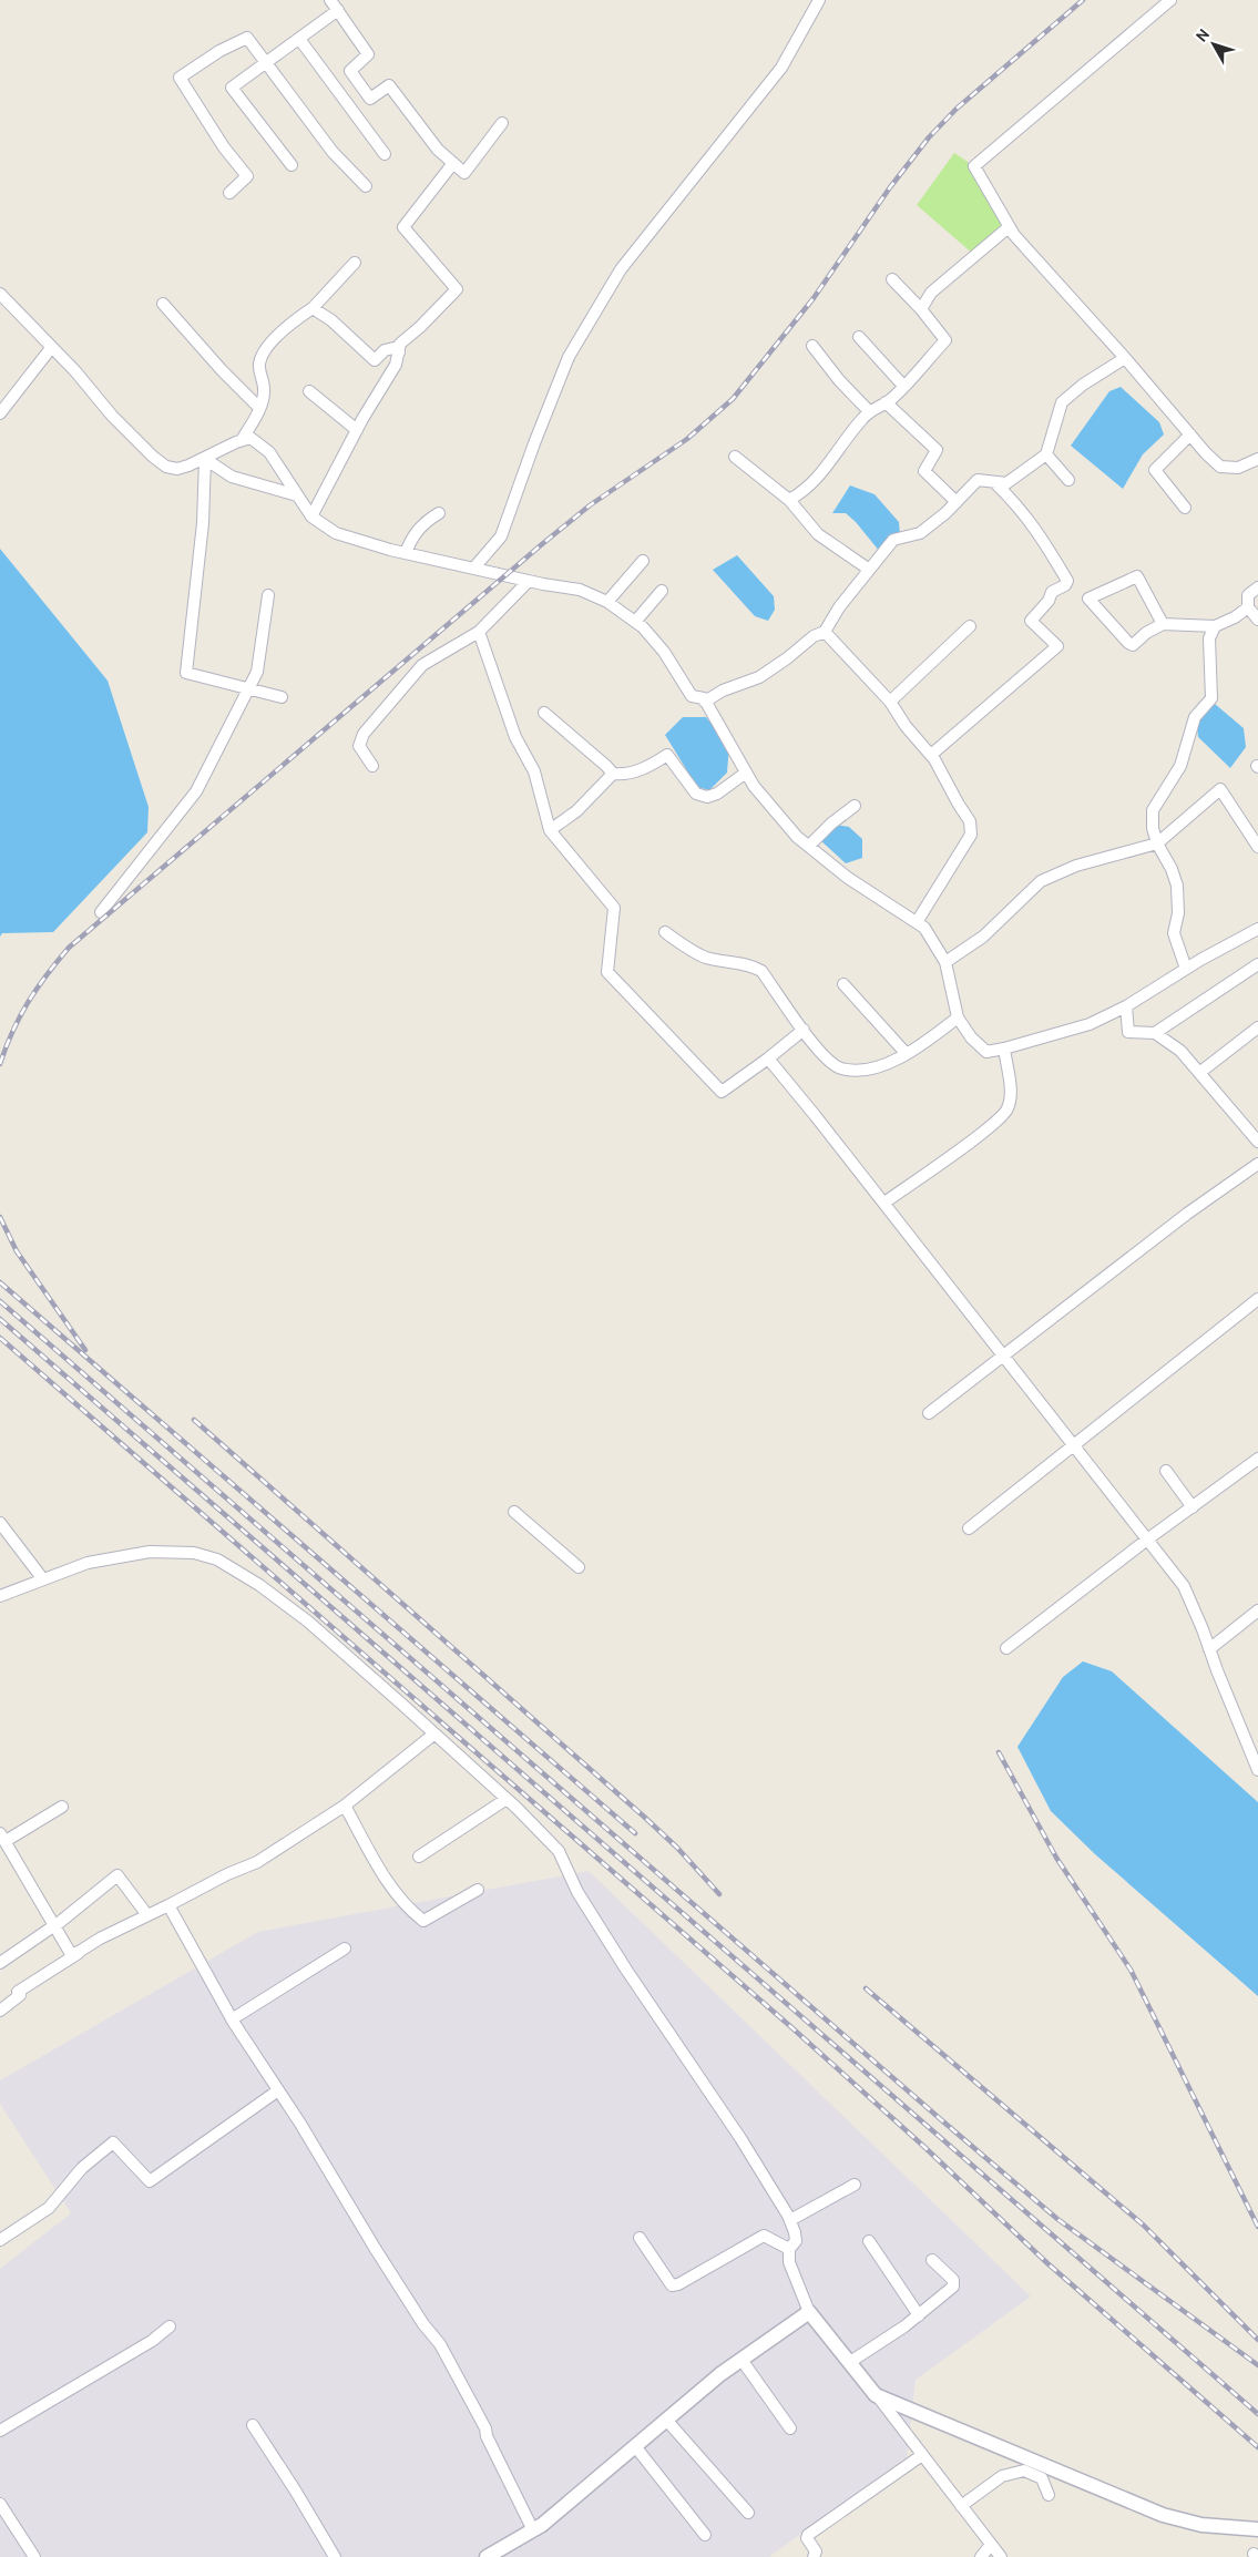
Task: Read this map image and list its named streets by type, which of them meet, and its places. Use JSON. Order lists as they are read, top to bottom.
{
  "north": "top left"
}
